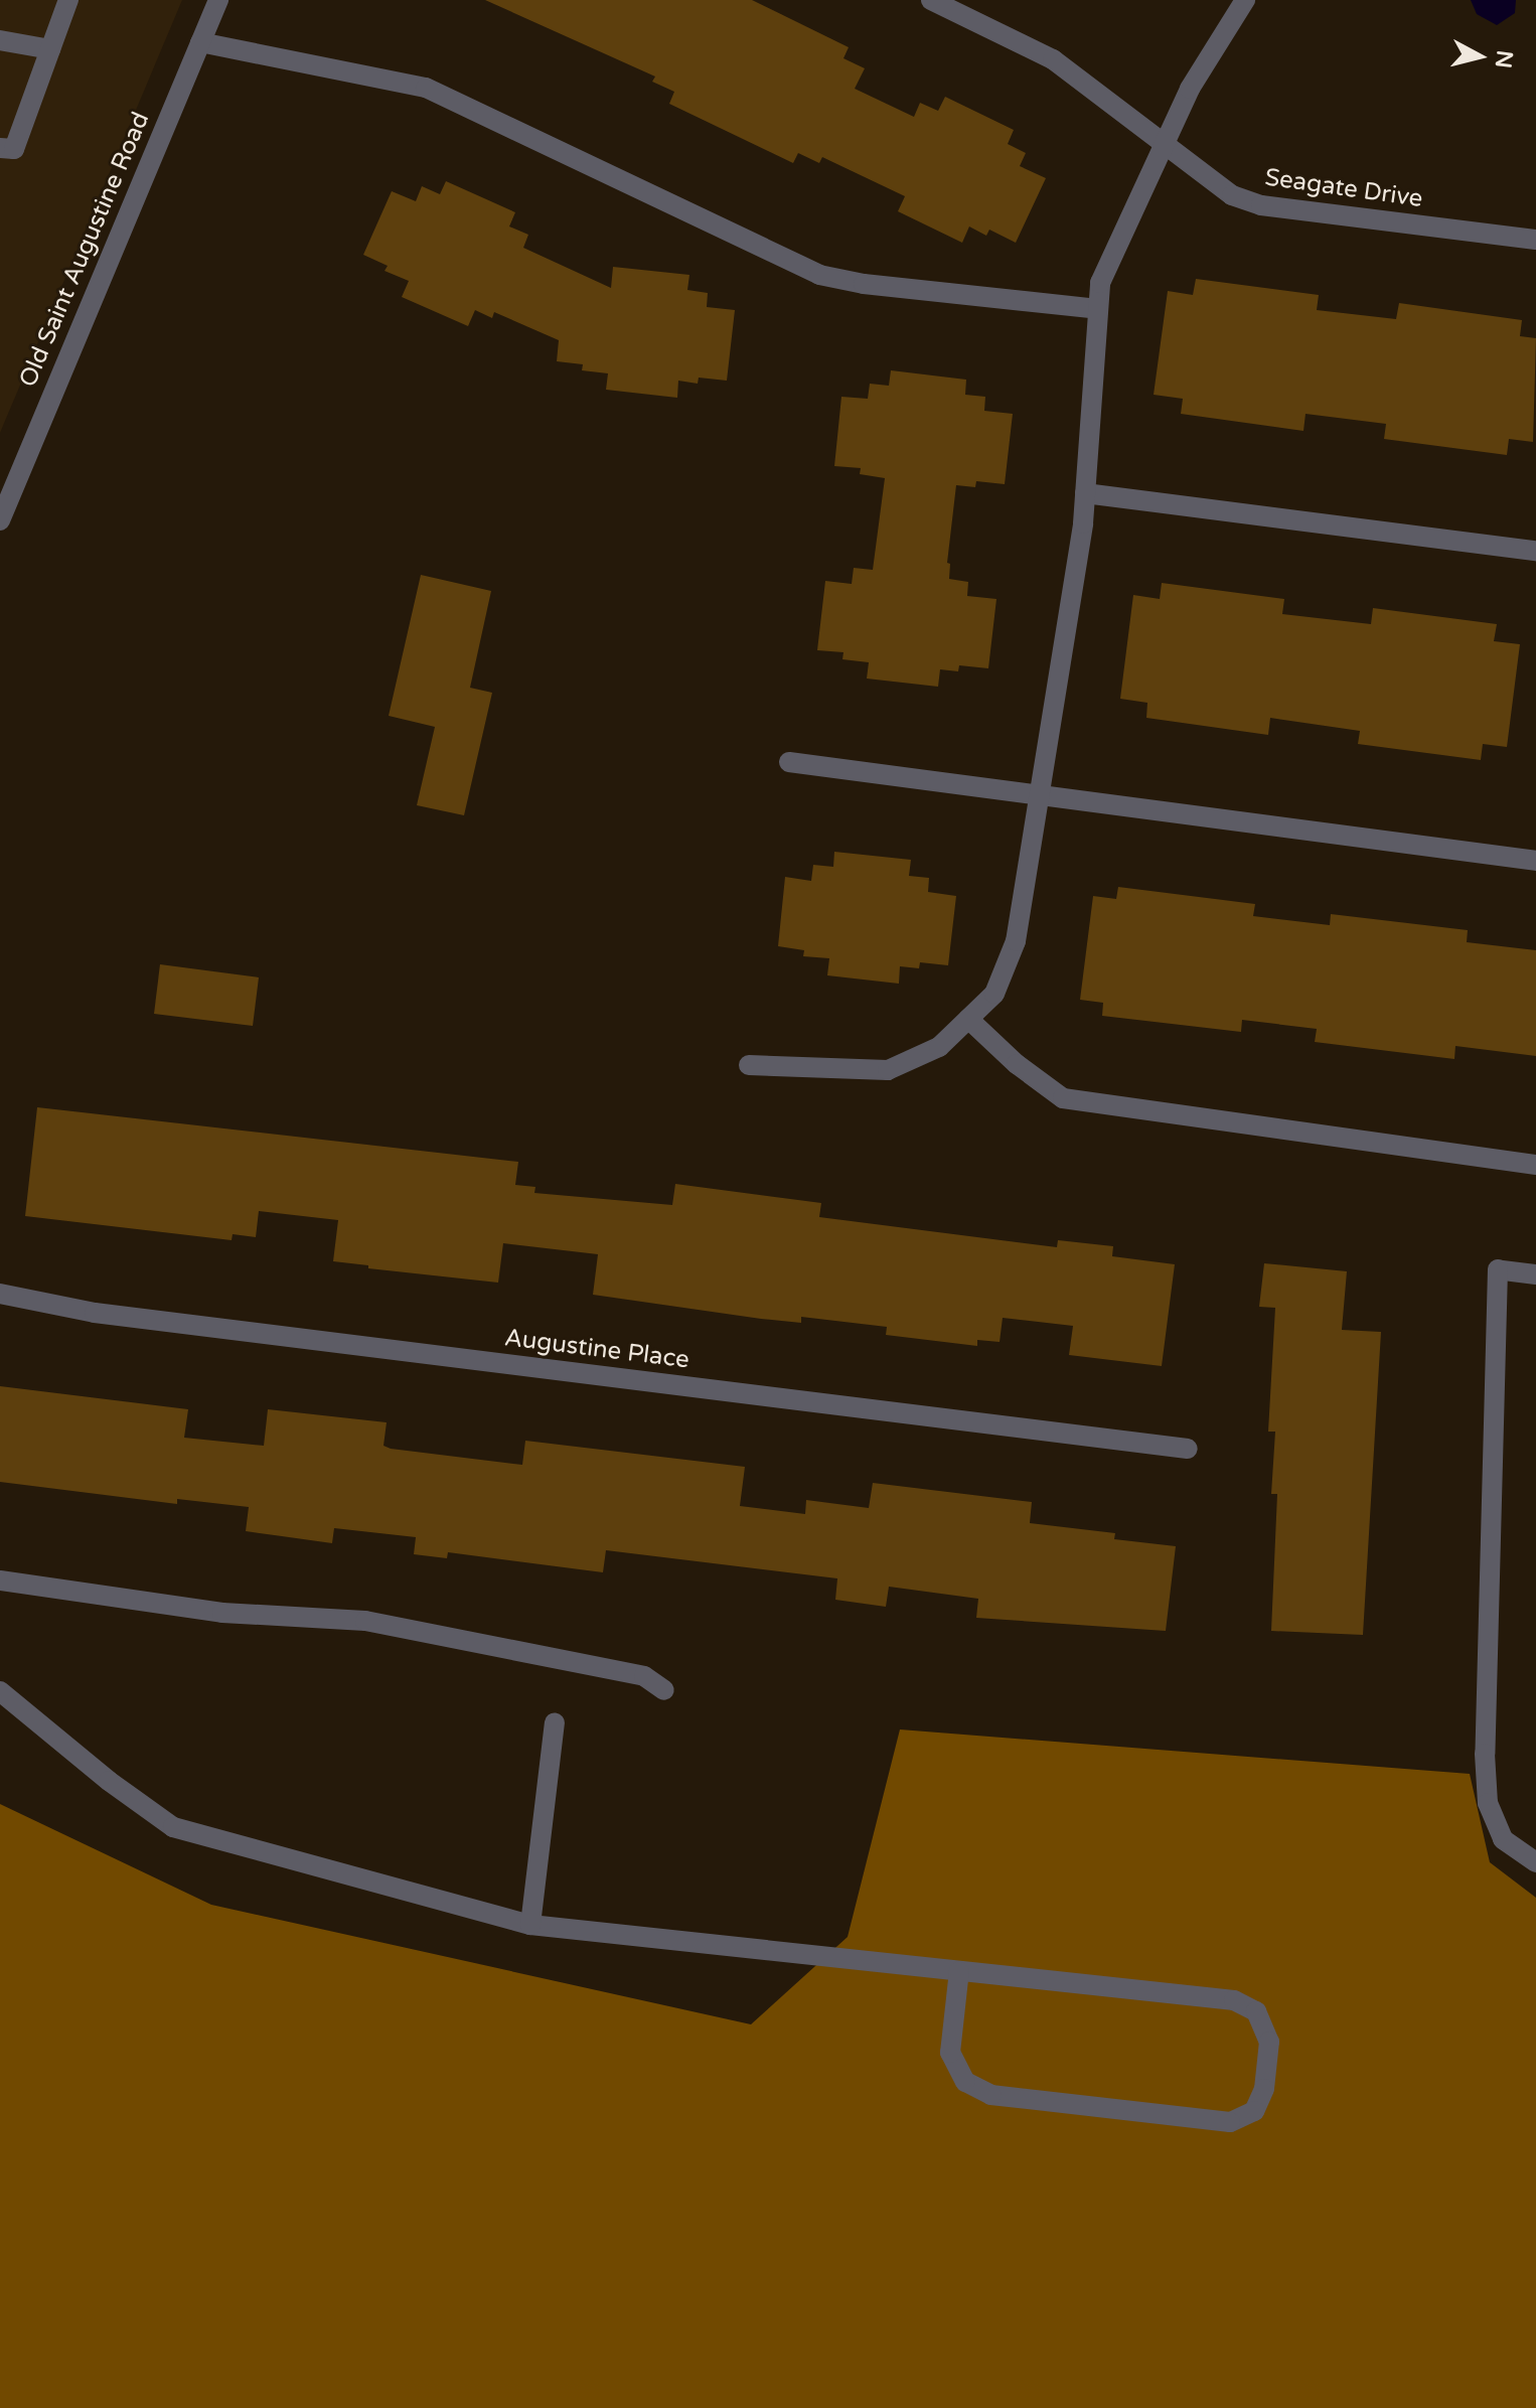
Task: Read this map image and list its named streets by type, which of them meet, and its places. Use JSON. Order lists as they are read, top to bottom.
{
  "streets": {
    "street": ["Seagate Drive", "Old Saint Augustine Road", "Augustine Place"]
  },
  "north": "right"
}
